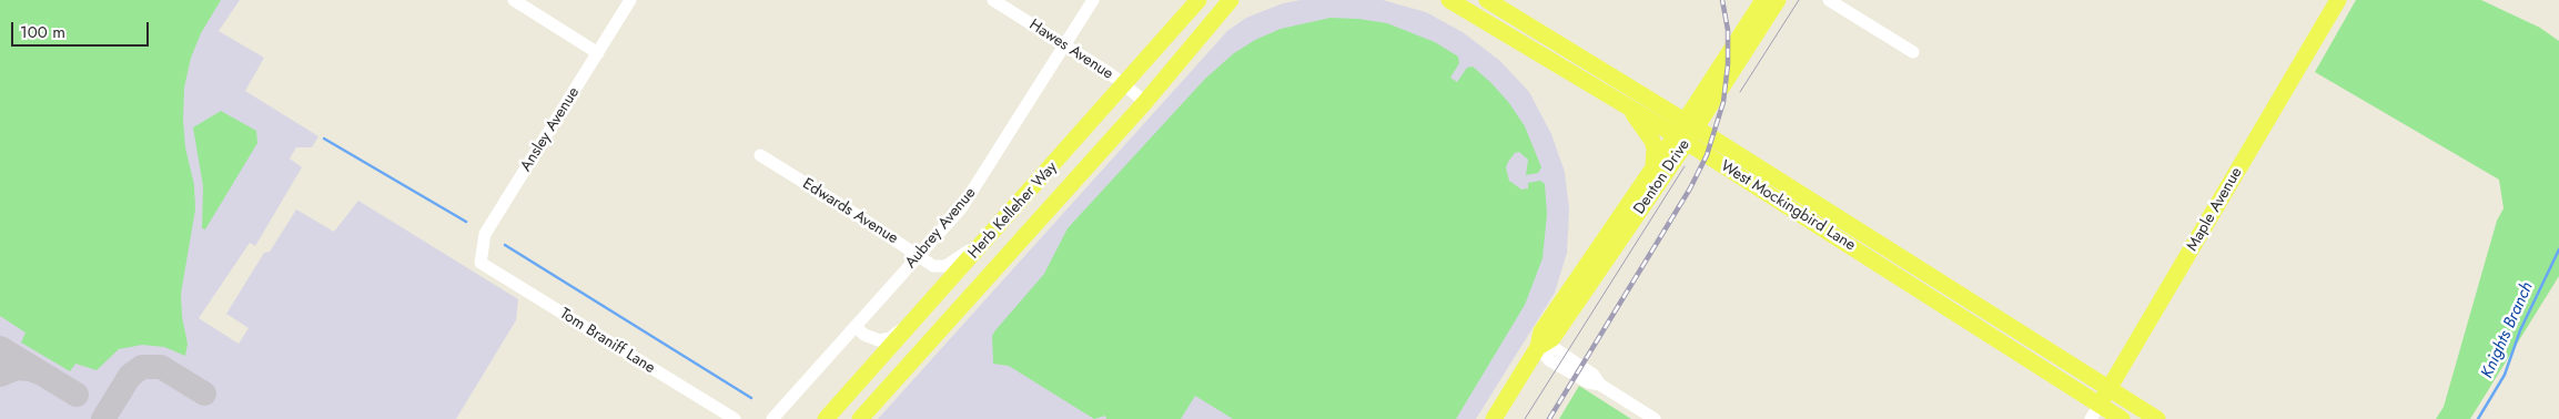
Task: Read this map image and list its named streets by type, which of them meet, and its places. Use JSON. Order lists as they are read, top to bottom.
{
  "streets": {
    "main road": [
      "Denton Drive",
      "West Mockingbird Lane",
      "Maple Avenue",
      "Herb Kelleher Way"
    ],
    "street": [
      "Hawes Avenue",
      "Ansley Avenue",
      "Edwards Avenue",
      "Aubrey Avenue",
      "Tom Braniff Lane"
    ]
  },
  "crossings": [
    ["Hawes Avenue", "Herb Kelleher Way"],
    ["Hawes Avenue", "Aubrey Avenue"],
    ["Ansley Avenue", "Tom Braniff Lane"],
    ["Denton Drive", "West Mockingbird Lane"],
    ["West Mockingbird Lane", "Maple Avenue"],
    ["Herb Kelleher Way", "Edwards Avenue"],
    ["Edwards Avenue", "Aubrey Avenue"]
  ],
  "water": ["Knights Branch"],
  "scale_bar": "100 m"
}
